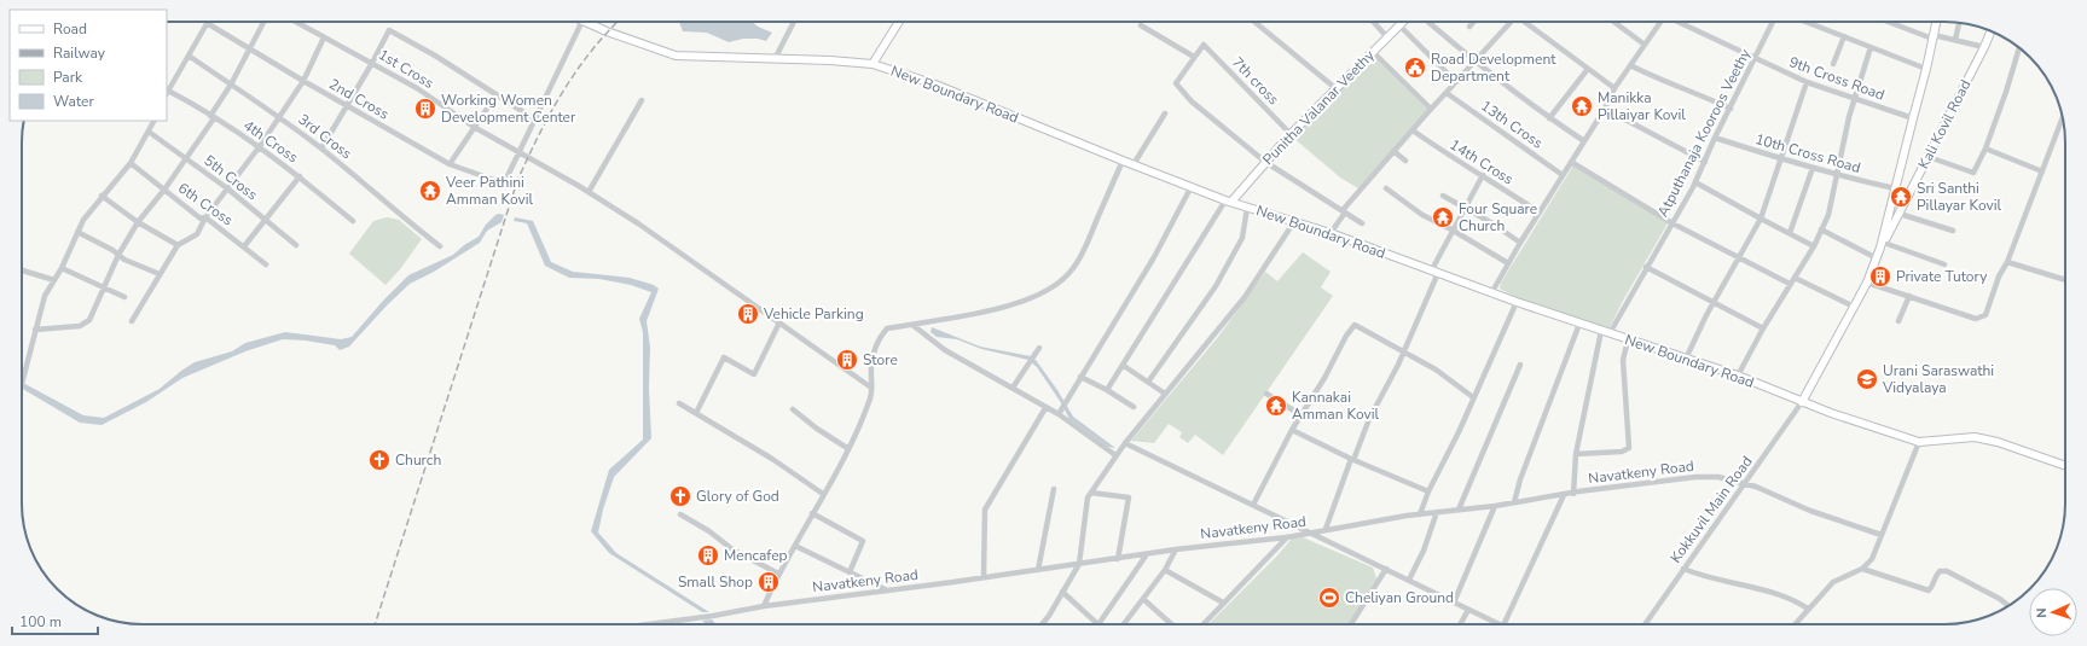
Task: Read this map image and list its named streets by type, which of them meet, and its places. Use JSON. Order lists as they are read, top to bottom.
{
  "streets": {
    "main road": ["New Boundary Road", "Punitha Valanar Veethy", "Kali Kovil Road"],
    "street": [
      "1st Cross",
      "9th Cross Road",
      "7th cross",
      "2nd Cross",
      "13th Cross",
      "Atputhanaja Kooroos Veethy",
      "3rd Cross",
      "4th Cross",
      "10th Cross Road",
      "14th Cross",
      "5th Cross",
      "6th Cross",
      "Navatkeny Road",
      "Kokkuvil Main Road"
    ]
  },
  "crossings": [
    ["1st Cross", "2nd Cross"],
    ["9th Cross Road", "Atputhanaja Kooroos Veethy"],
    ["7th cross", "Punitha Valanar Veethy"],
    ["New Boundary Road", "Punitha Valanar Veethy"],
    ["New Boundary Road", "Atputhanaja Kooroos Veethy"],
    ["New Boundary Road", "Kokkuvil Main Road"],
    ["Atputhanaja Kooroos Veethy", "10th Cross Road"],
    ["Navatkeny Road", "Kokkuvil Main Road"]
  ],
  "places": {
    "public building": ["Road Development Department"],
    "temple": [
      "Manikka Pillaiyar Kovil",
      "Veer Pathini Amman Kovil",
      "Sri Santhi Pillayar Kovil",
      "Four Square Church",
      "Kannakai Amman Kovil"
    ],
    "building": [
      "Working Women Development Center",
      "Private Tutory",
      "Vehicle Parking",
      "Store",
      "Mencafep",
      "Small Shop"
    ],
    "school or university": ["Urani Saraswathi Vidyalaya"],
    "church": ["Church", "Glory of God"],
    "sports": ["Cheliyan Ground"]
  },
  "legend": [
    "Road",
    "Railway",
    "Park",
    "Water"
  ],
  "scale_bar": "100 m",
  "north": "left"
}
